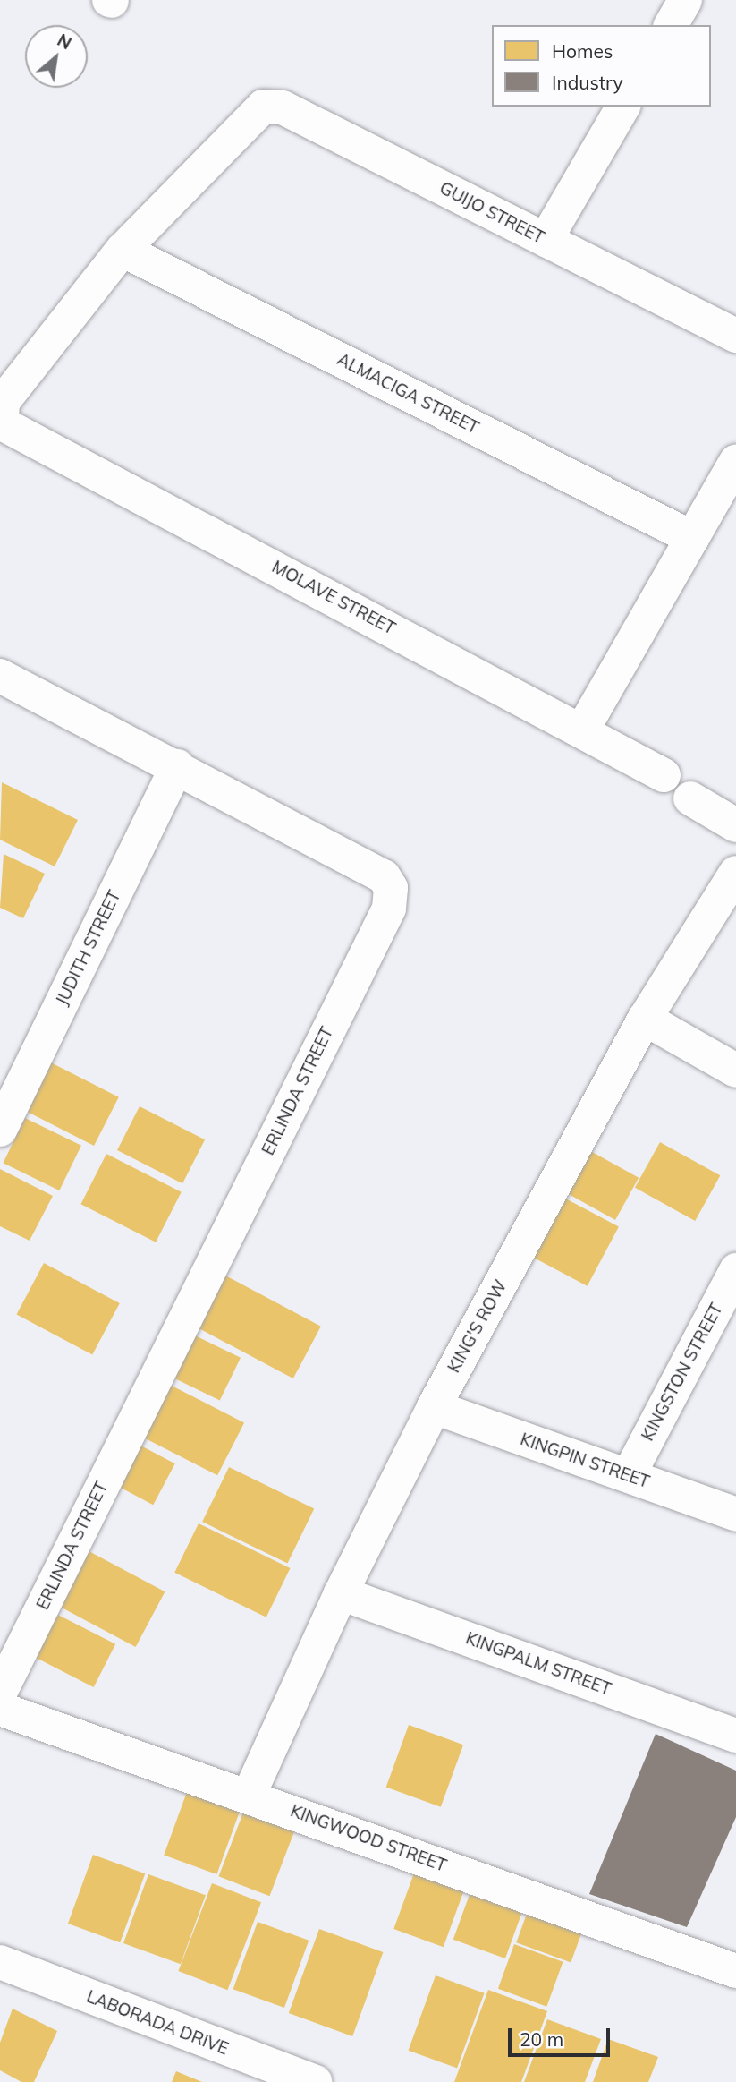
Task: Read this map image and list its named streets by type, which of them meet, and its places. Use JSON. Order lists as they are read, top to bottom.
{
  "streets": {
    "street": [
      "GUIJO STREET",
      "ALMACIGA STREET",
      "MOLAVE STREET",
      "JUDITH STREET",
      "ERLINDA STREET",
      "KING'S ROW",
      "KINGSTON STREET",
      "KINGPIN STREET",
      "KINGPALM STREET",
      "KINGWOOD STREET",
      "LABORADA DRIVE"
    ]
  },
  "crossings": [
    ["GUIJO STREET", "ALMACIGA STREET"],
    ["GUIJO STREET", "MOLAVE STREET"],
    ["ALMACIGA STREET", "MOLAVE STREET"],
    ["JUDITH STREET", "ERLINDA STREET"],
    ["KING'S ROW", "KINGPIN STREET"],
    ["KING'S ROW", "KINGPALM STREET"],
    ["KING'S ROW", "KINGWOOD STREET"],
    ["KINGSTON STREET", "KINGPIN STREET"]
  ],
  "legend": ["Homes", "Industry"],
  "scale_bar": "20 m",
  "north": "top right"
}
